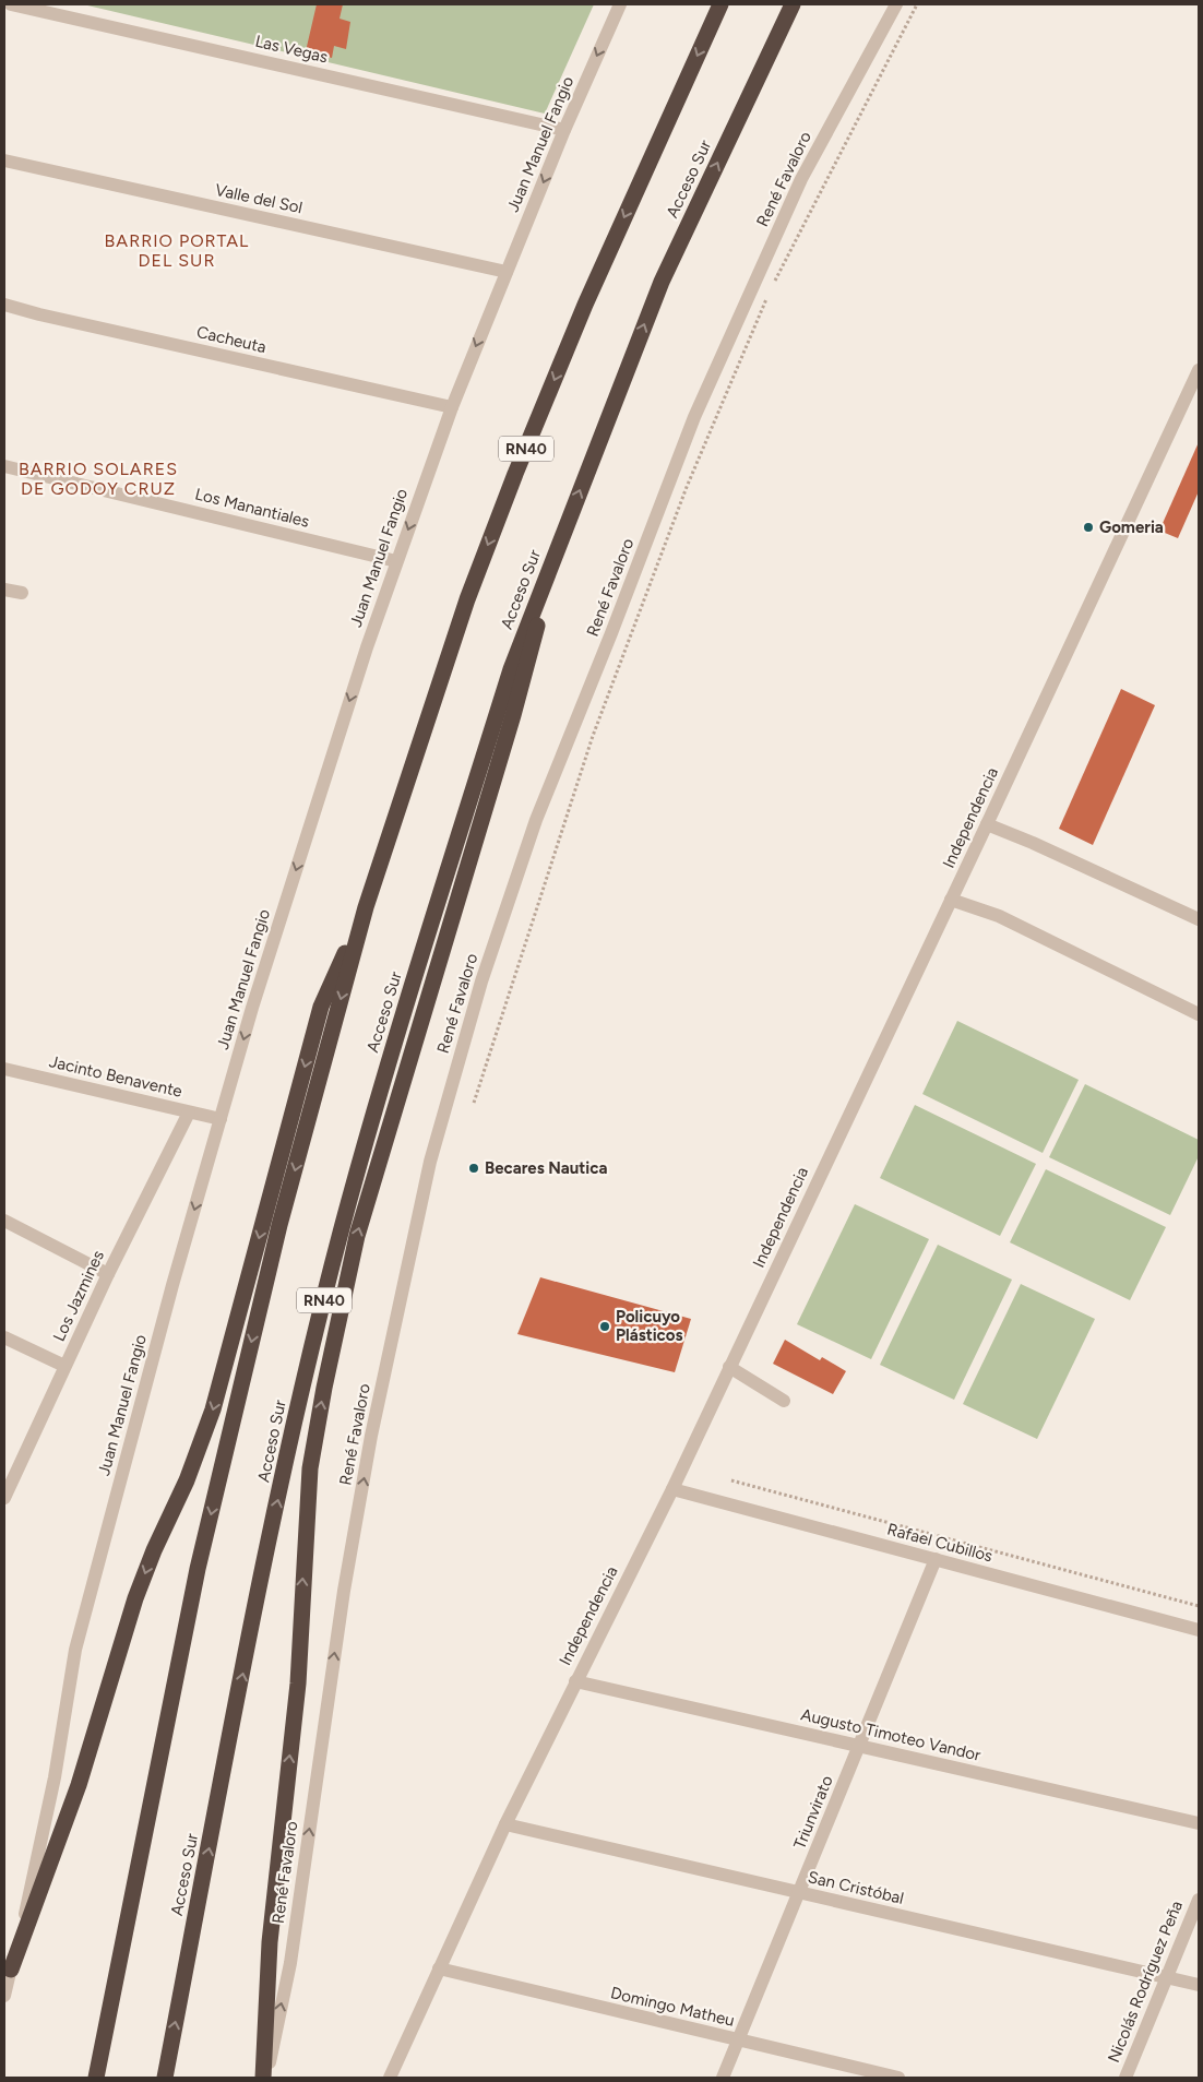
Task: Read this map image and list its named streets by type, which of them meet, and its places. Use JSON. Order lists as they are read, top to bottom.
{
  "streets": {
    "highway": ["Acceso Sur", "RN40"],
    "street": [
      "Las Vegas",
      "Juan Manuel Fangio",
      "René Favaloro",
      "Valle del Sol",
      "Cacheuta",
      "Los Manantiales",
      "Independencia",
      "Jacinto Benavente",
      "Los Jazmines",
      "Rafael Cubillos",
      "Augusto Timoteo Vandor",
      "Triunvirato",
      "San Cristóbal",
      "Nicolás Rodríguez Peña",
      "Domingo Matheu"
    ]
  },
  "crossings": [
    ["Las Vegas", "Juan Manuel Fangio"],
    ["Juan Manuel Fangio", "Valle del Sol"],
    ["Juan Manuel Fangio", "Cacheuta"],
    ["Juan Manuel Fangio", "Los Manantiales"],
    ["Juan Manuel Fangio", "Jacinto Benavente"],
    ["Independencia", "Rafael Cubillos"],
    ["Independencia", "Augusto Timoteo Vandor"],
    ["Independencia", "San Cristóbal"],
    ["Independencia", "Domingo Matheu"],
    ["Jacinto Benavente", "Los Jazmines"],
    ["Rafael Cubillos", "Triunvirato"],
    ["Augusto Timoteo Vandor", "Triunvirato"],
    ["Triunvirato", "San Cristóbal"],
    ["Triunvirato", "Domingo Matheu"],
    ["San Cristóbal", "Nicolás Rodríguez Peña"]
  ],
  "one_way": ["Juan Manuel Fangio", "René Favaloro"],
  "districts": ["BARRIO PORTAL DEL SUR", "BARRIO SOLARES DE GODOY CRUZ"],
  "places": ["Gomeria", "Becares Nautica", "Policuyo Plásticos"]
}
